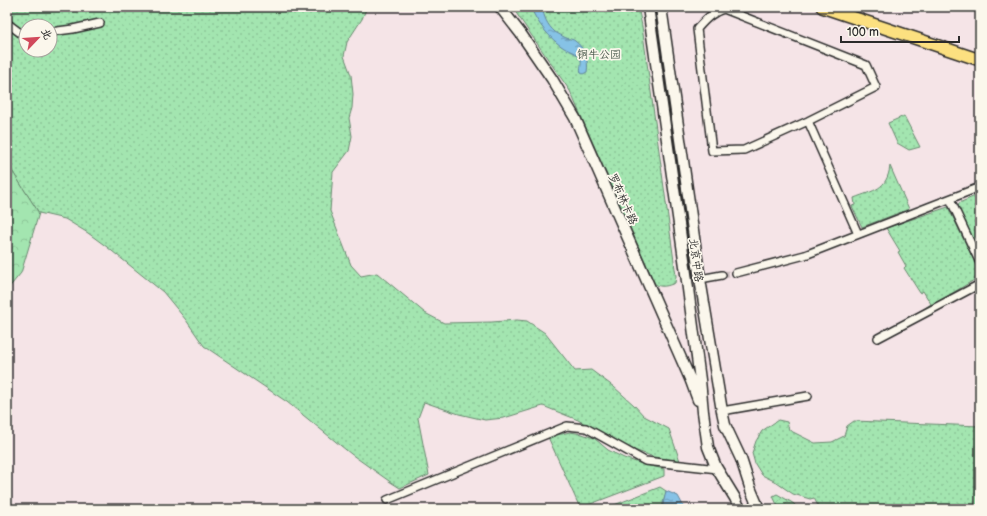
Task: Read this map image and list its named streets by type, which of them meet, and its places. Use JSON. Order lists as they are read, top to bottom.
{
  "streets": {
    "main road": ["罗布林卡路", "北京中路"]
  },
  "crossings": [
    ["罗布林卡路", "北京中路"]
  ],
  "parks": ["铜牛公园"],
  "scale_bar": "100 m",
  "north": "top right"
}
